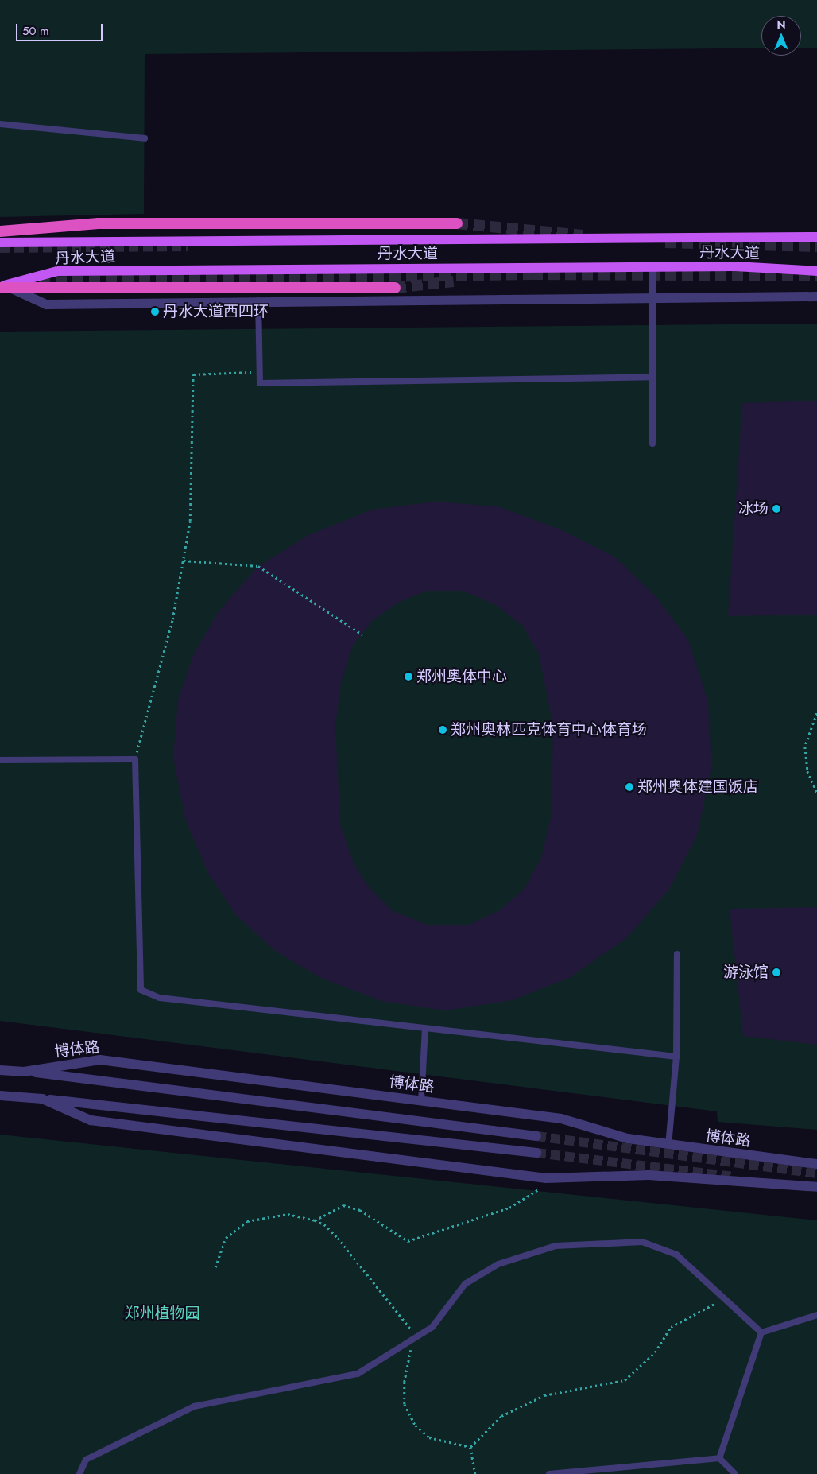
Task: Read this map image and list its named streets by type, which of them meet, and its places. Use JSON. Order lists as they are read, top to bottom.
{
  "streets": {
    "main road": ["丹水大道"],
    "street": ["博体路"]
  },
  "parks": ["郑州植物园"],
  "places": [
    "丹水大道西四环",
    "冰场",
    "郑州奥体中心",
    "郑州奥林匹克体育中心体育场",
    "郑州奥体建国饭店",
    "游泳馆"
  ],
  "scale_bar": "50 m",
  "north": "top"
}
